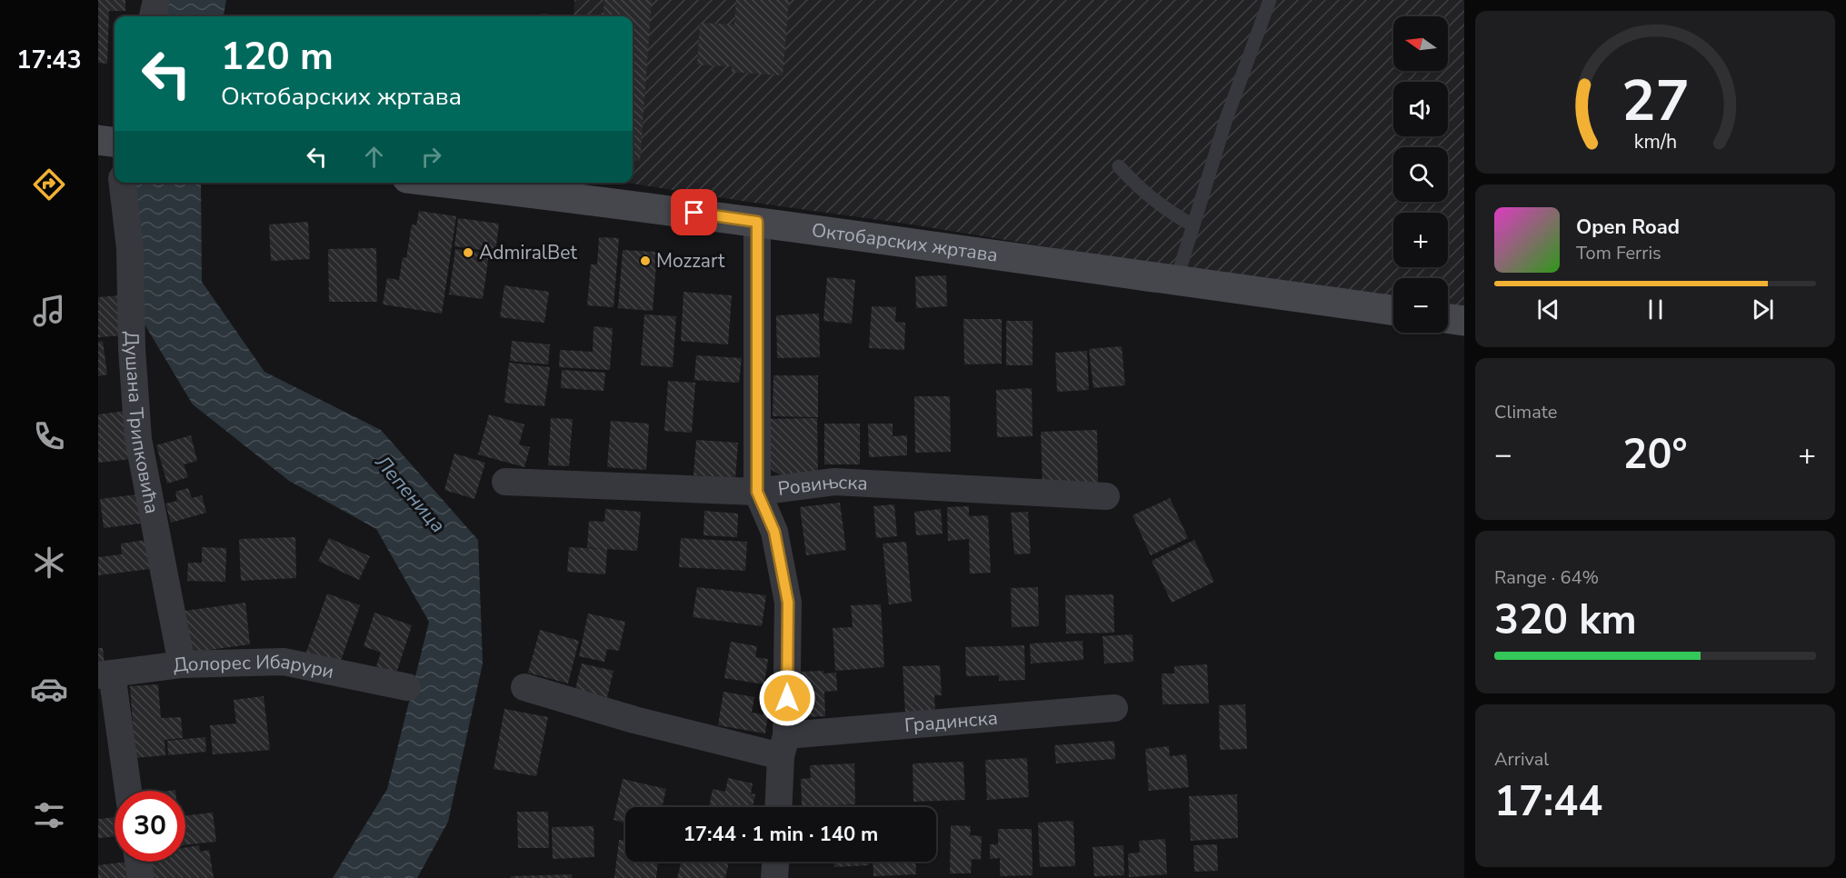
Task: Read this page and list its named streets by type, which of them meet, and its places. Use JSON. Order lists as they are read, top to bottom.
{
  "streets": {
    "street": [
      "Октобарских жртава",
      "Душана Трипковића",
      "Ровињска",
      "Долорес Ибарури",
      "Градинска"
    ]
  },
  "crossings": [
    ["Душана Трипковића", "Долорес Ибарури"]
  ],
  "water": ["Лепеница"],
  "places": ["AdmiralBet", "Mozzart"],
  "north": "left",
  "page": {
    "tabs": "17:43",
    "map_buttons": ["+", "−"],
    "turn": ["120 m", "Октобарских жртава"],
    "song": ["Open Road", "Tom Ferris"],
    "tile": [
      "Climate",
      ["Range · 64%", "320 km"],
      ["Arrival", "17:44"]
    ],
    "heat": ["−", "20°", "+"],
    "limit": "30",
    "trip": "17:44 · 1 min · 140 m",
    "gauge": ["27", "km/h"]
  }
}
